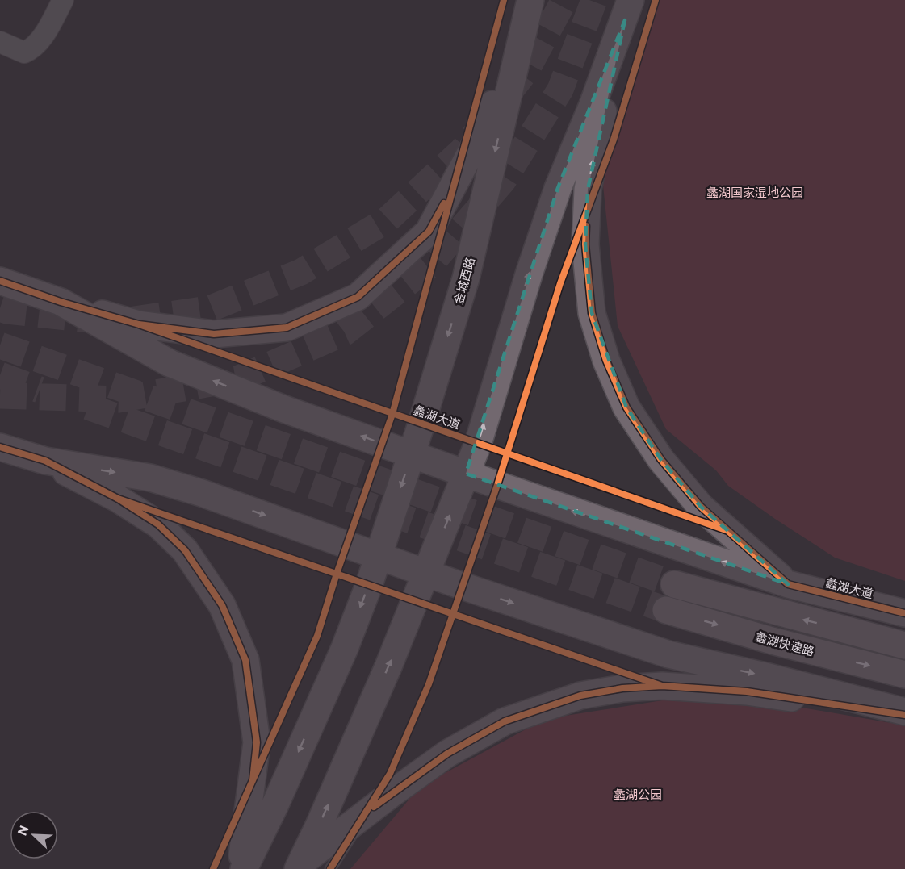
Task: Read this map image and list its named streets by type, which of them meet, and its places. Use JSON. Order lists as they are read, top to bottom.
{
  "streets": {
    "highway": ["蠡湖快速路"],
    "main road": ["金城西路", "蠡湖大道"]
  },
  "crossings": [
    ["金城西路", "蠡湖大道"]
  ],
  "parks": ["蠡湖国家湿地公园", "蠡湖公园"],
  "north": "top left"
}
